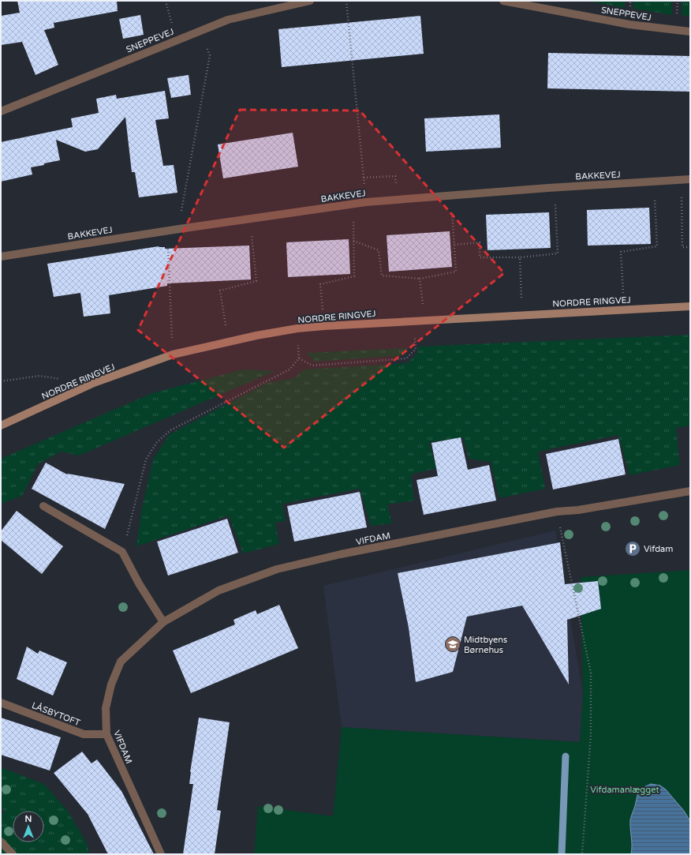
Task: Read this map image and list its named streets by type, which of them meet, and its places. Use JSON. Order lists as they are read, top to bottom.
{
  "streets": {
    "main road": ["NORDRE RINGVEJ"],
    "street": [
      "SNEPPEVEJ",
      "BAKKEVEJ",
      "VIFDAM",
      "LÅSBYTOFT"
    ]
  },
  "crossings": [
    ["VIFDAM", "LÅSBYTOFT"]
  ],
  "parks": ["Vifdamanlægget"],
  "places": {
    "parking": ["Vifdam"],
    "school or university": ["Midtbyens Børnehus"]
  },
  "north": "top"
}
